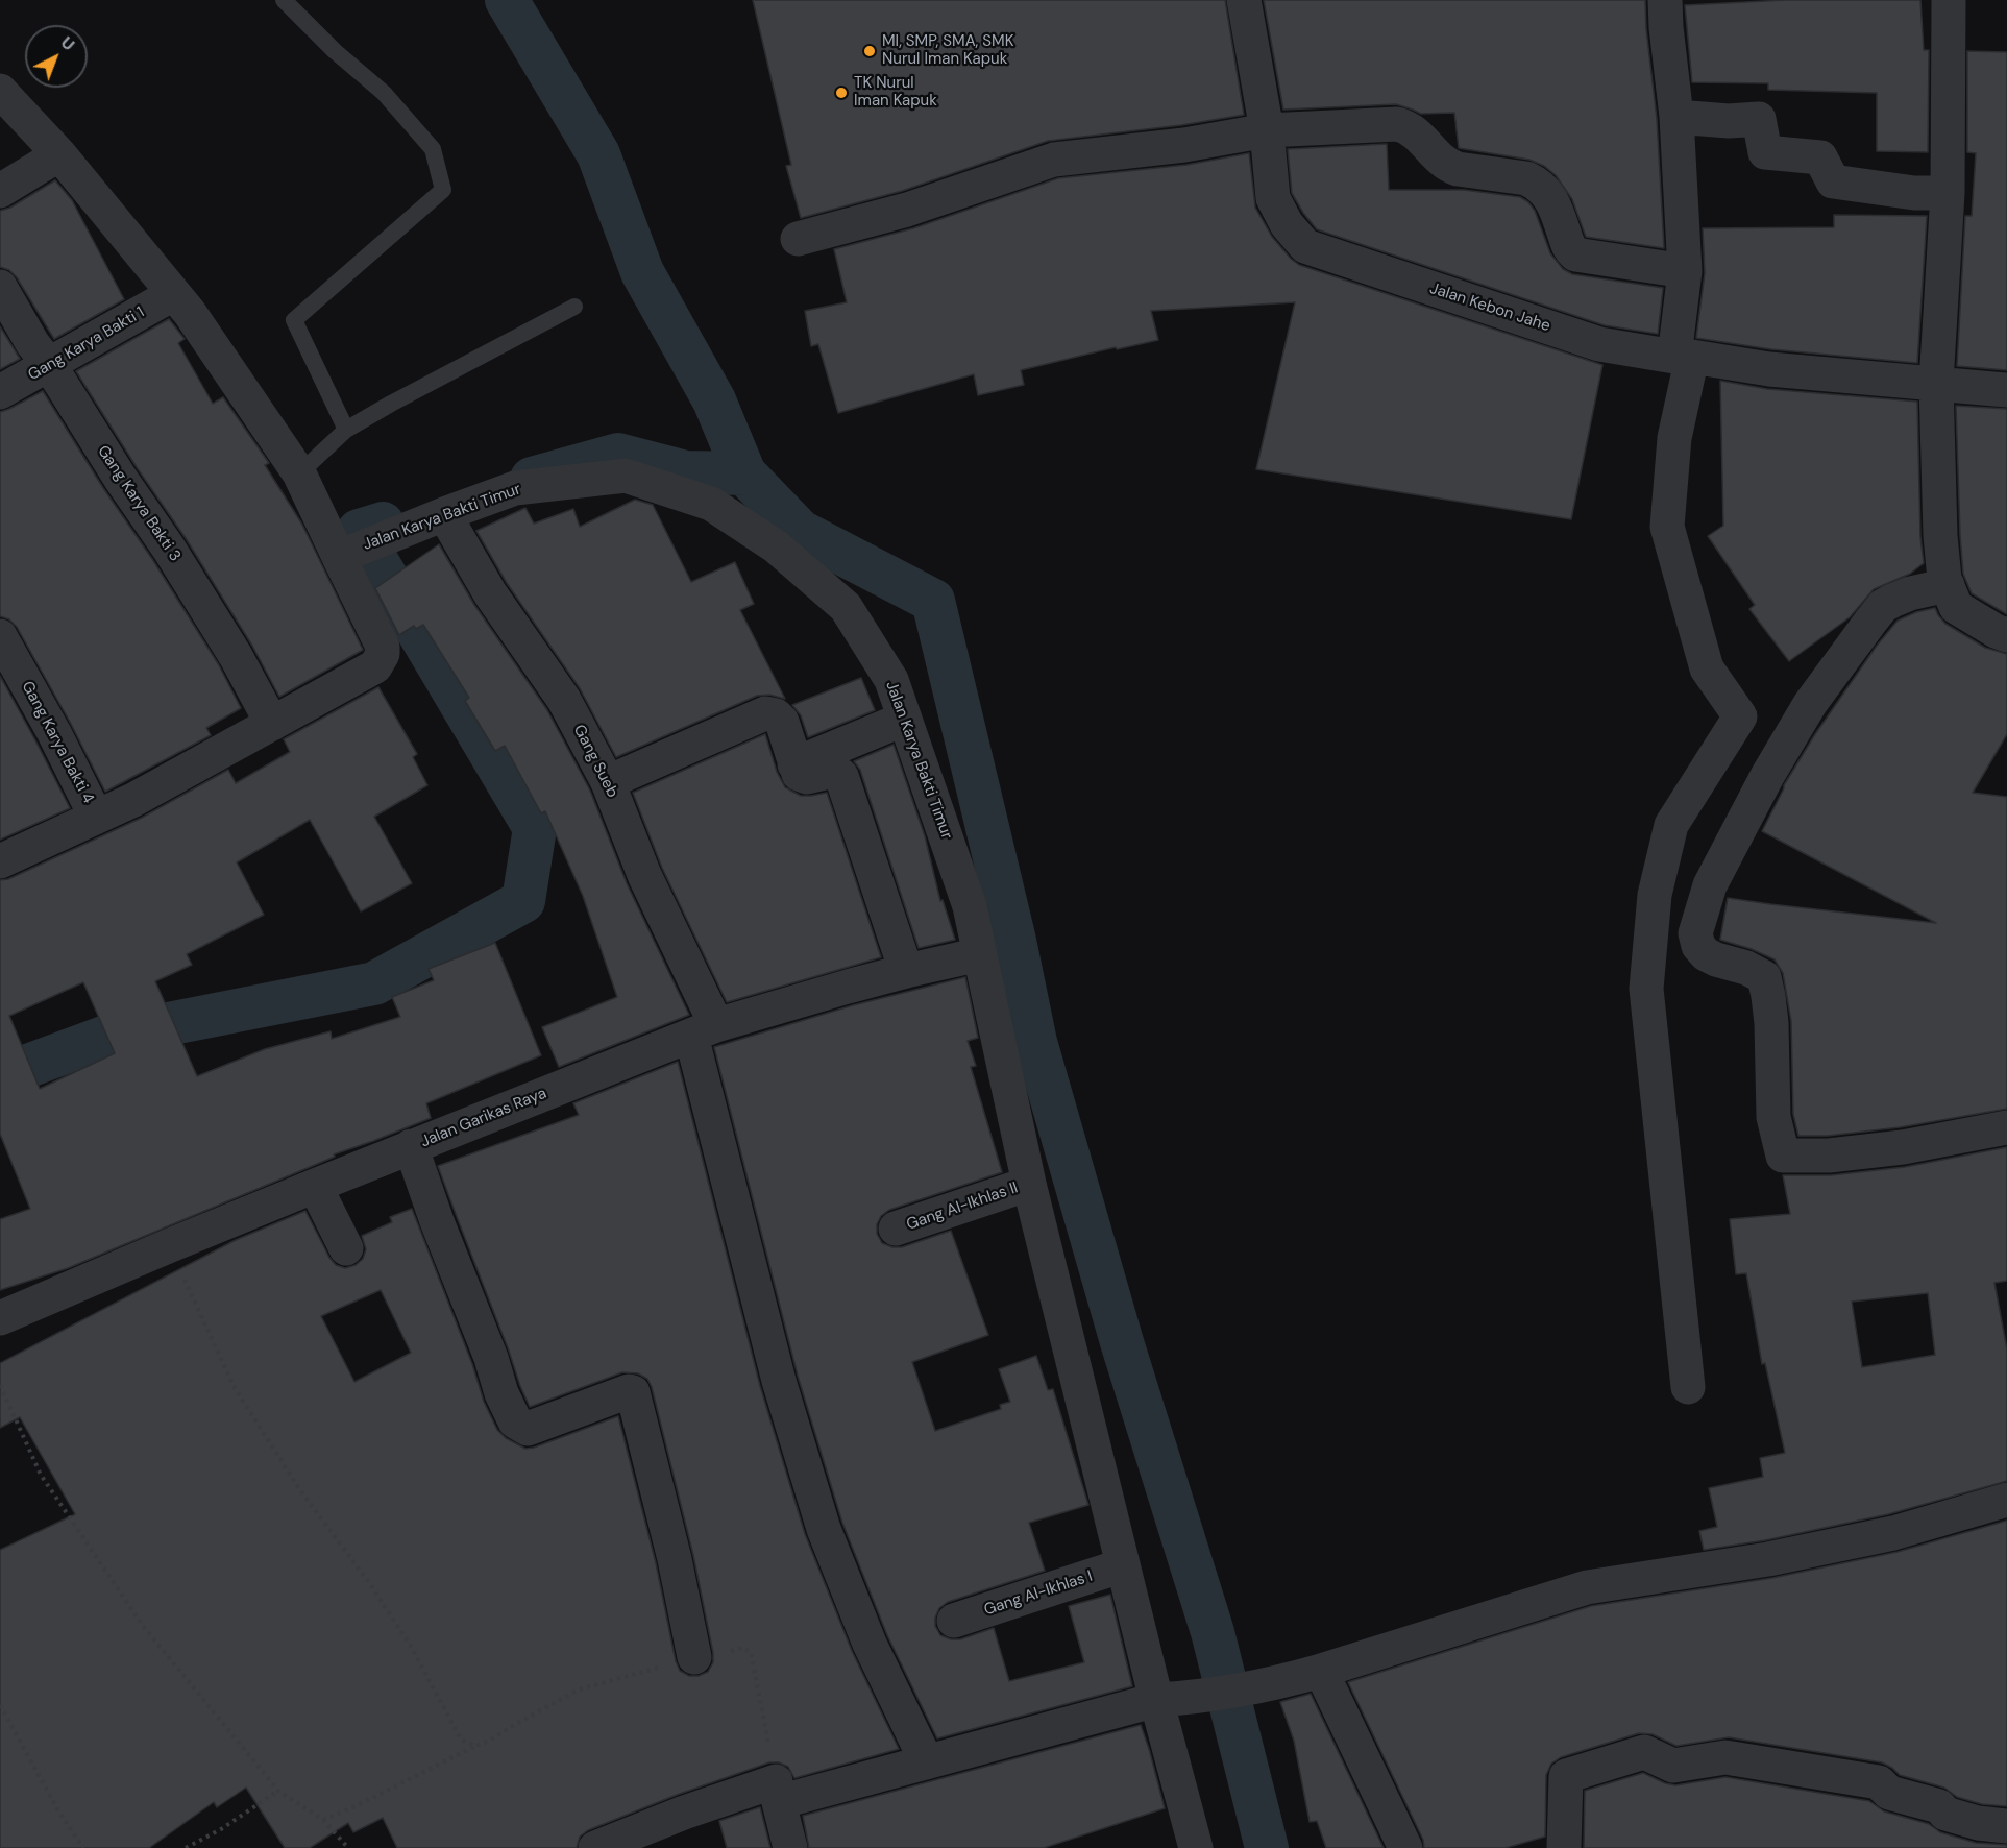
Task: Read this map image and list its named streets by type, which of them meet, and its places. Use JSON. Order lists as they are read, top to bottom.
{
  "streets": {
    "street": [
      "Jalan Kebon Jahe",
      "Gang Karya Bakti 1",
      "Gang Karya Bakti 3",
      "Jalan Karya Bakti Timur",
      "Gang Karya Bakti 4",
      "Gang Sueb",
      "Jalan Garikas Raya",
      "Gang Al-Ikhlas II",
      "Gang Al-Ikhlas I"
    ]
  },
  "crossings": [
    ["Gang Karya Bakti 1", "Gang Karya Bakti 3"],
    ["Jalan Karya Bakti Timur", "Gang Sueb"],
    ["Jalan Karya Bakti Timur", "Jalan Garikas Raya"],
    ["Jalan Karya Bakti Timur", "Gang Al-Ikhlas II"],
    ["Jalan Karya Bakti Timur", "Gang Al-Ikhlas I"],
    ["Gang Sueb", "Jalan Garikas Raya"]
  ],
  "places": ["MI, SMP, SMA, SMK Nurul Iman Kapuk", "TK Nurul Iman Kapuk"],
  "north": "top right"
}
